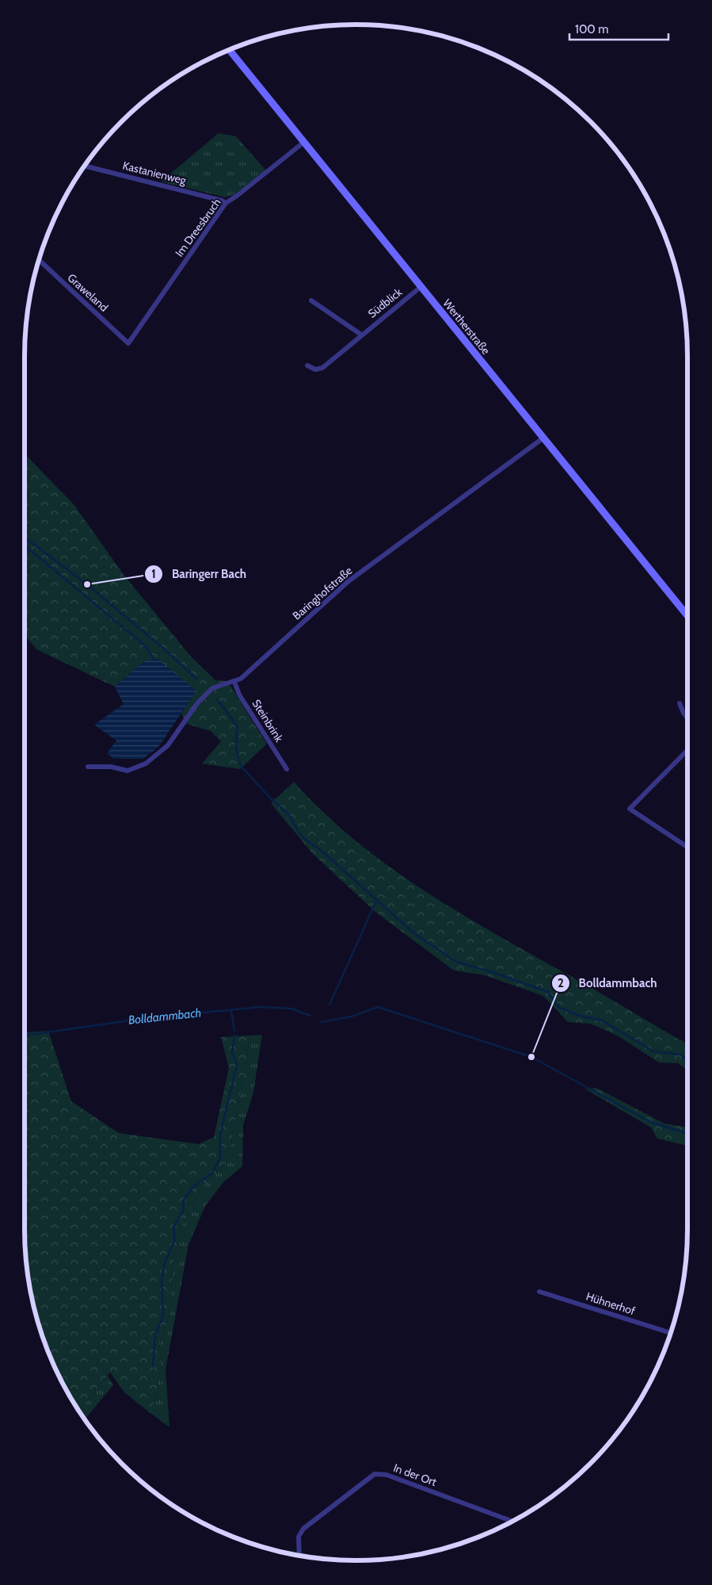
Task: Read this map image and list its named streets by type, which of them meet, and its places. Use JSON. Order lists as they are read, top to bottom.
{
  "streets": {
    "main road": ["Wertherstraße"],
    "street": [
      "Kastanienweg",
      "Im Dreesbruch",
      "Graweland",
      "Südblick",
      "Baringhofstraße",
      "Steinbrink",
      "Hühnerhof",
      "In der Ort"
    ]
  },
  "crossings": [
    ["Kastanienweg", "Im Dreesbruch"],
    ["Im Dreesbruch", "Graweland"],
    ["Im Dreesbruch", "Wertherstraße"],
    ["Südblick", "Wertherstraße"],
    ["Wertherstraße", "Baringhofstraße"],
    ["Baringhofstraße", "Steinbrink"]
  ],
  "water": ["Bolldammbach"],
  "places": ["Baringerr Bach", "Bolldammbach"],
  "scale_bar": "100 m"
}
